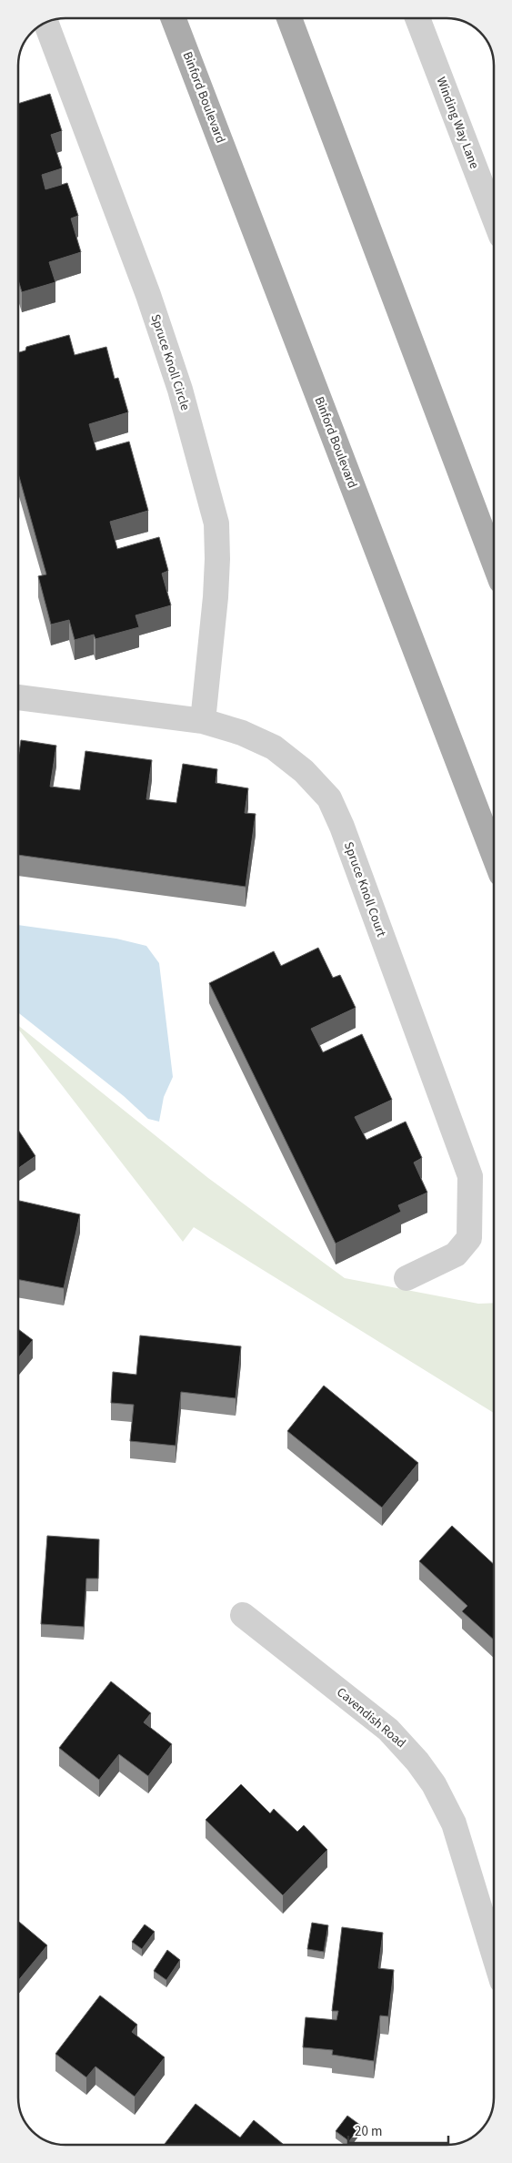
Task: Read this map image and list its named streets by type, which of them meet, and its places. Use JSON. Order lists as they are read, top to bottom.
{
  "streets": {
    "main road": ["Binford Boulevard"],
    "street": [
      "Winding Way Lane",
      "Spruce Knoll Circle",
      "Spruce Knoll Court",
      "Cavendish Road"
    ]
  },
  "crossings": [
    ["Spruce Knoll Circle", "Spruce Knoll Court"]
  ],
  "scale_bar": "20 m"
}
